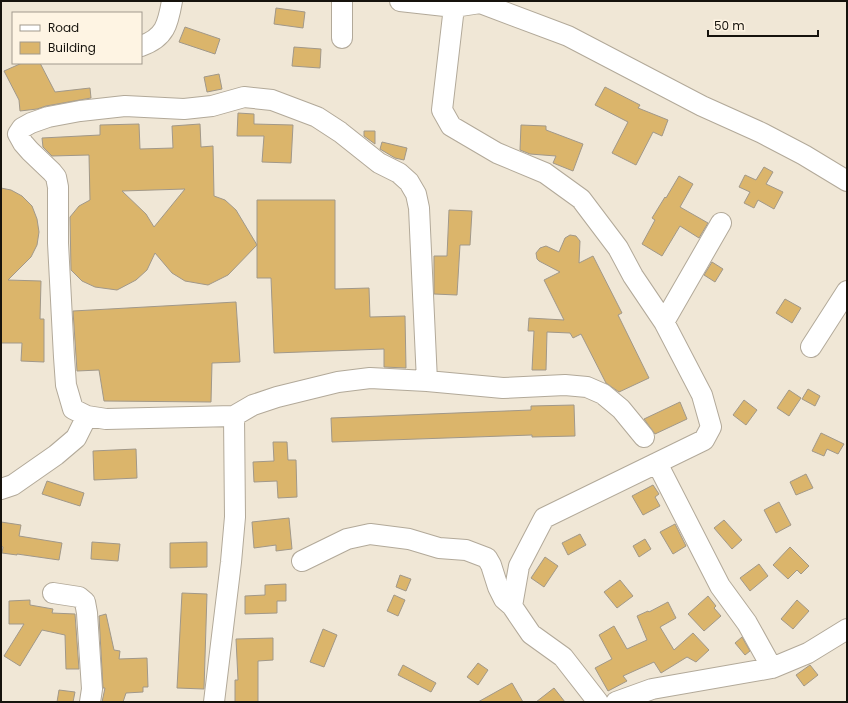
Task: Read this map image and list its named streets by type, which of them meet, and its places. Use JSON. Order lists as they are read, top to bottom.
{
  "legend": ["Road", "Building"],
  "scale_bar": "50 m"
}
